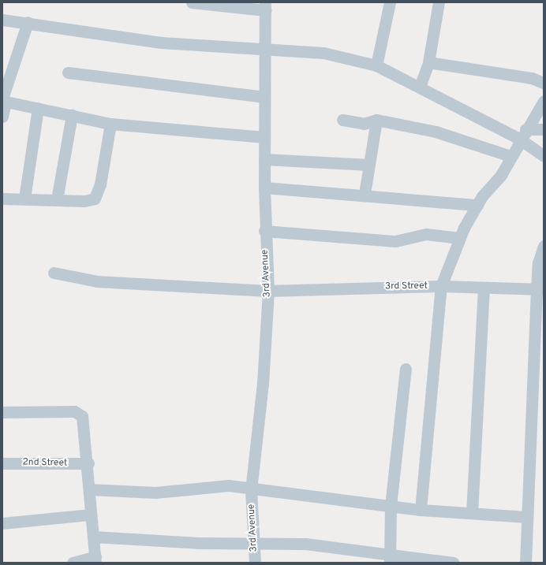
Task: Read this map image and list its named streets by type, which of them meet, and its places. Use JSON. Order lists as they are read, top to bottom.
{
  "streets": {
    "street": ["3rd Avenue", "3rd Street", "2nd Street"]
  },
  "crossings": [
    ["3rd Avenue", "3rd Street"]
  ]
}
